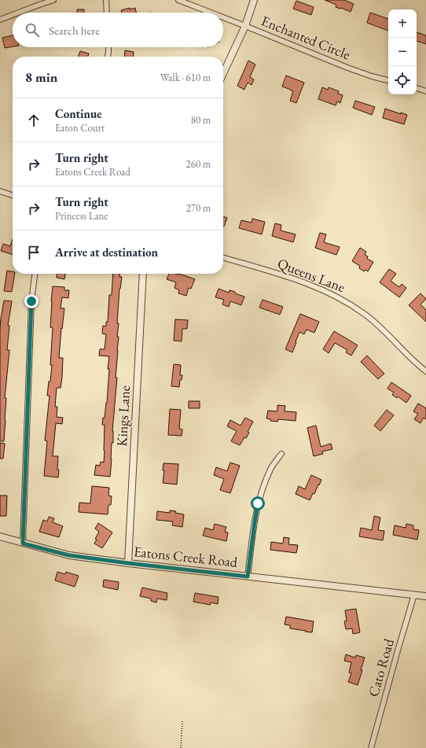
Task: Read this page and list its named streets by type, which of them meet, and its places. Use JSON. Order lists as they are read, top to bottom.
{
  "streets": {
    "street": [
      "Enchanted Circle",
      "Queens Lane",
      "Kings Lane",
      "Eatons Creek Road",
      "Cato Road"
    ]
  },
  "crossings": [
    ["Kings Lane", "Eatons Creek Road"],
    ["Eatons Creek Road", "Cato Road"]
  ],
  "page": {
    "map_buttons": ["+", "−"],
    "search": "Search here",
    "heading": ["8 min", "Walk · 610 m"],
    "list": [
      ["Continue", "Eaton Court", "80 m"],
      ["Turn right", "Eatons Creek Road", "260 m"],
      ["Turn right", "Princess Lane", "270 m"],
      "Arrive at destination"
    ]
  }
}
